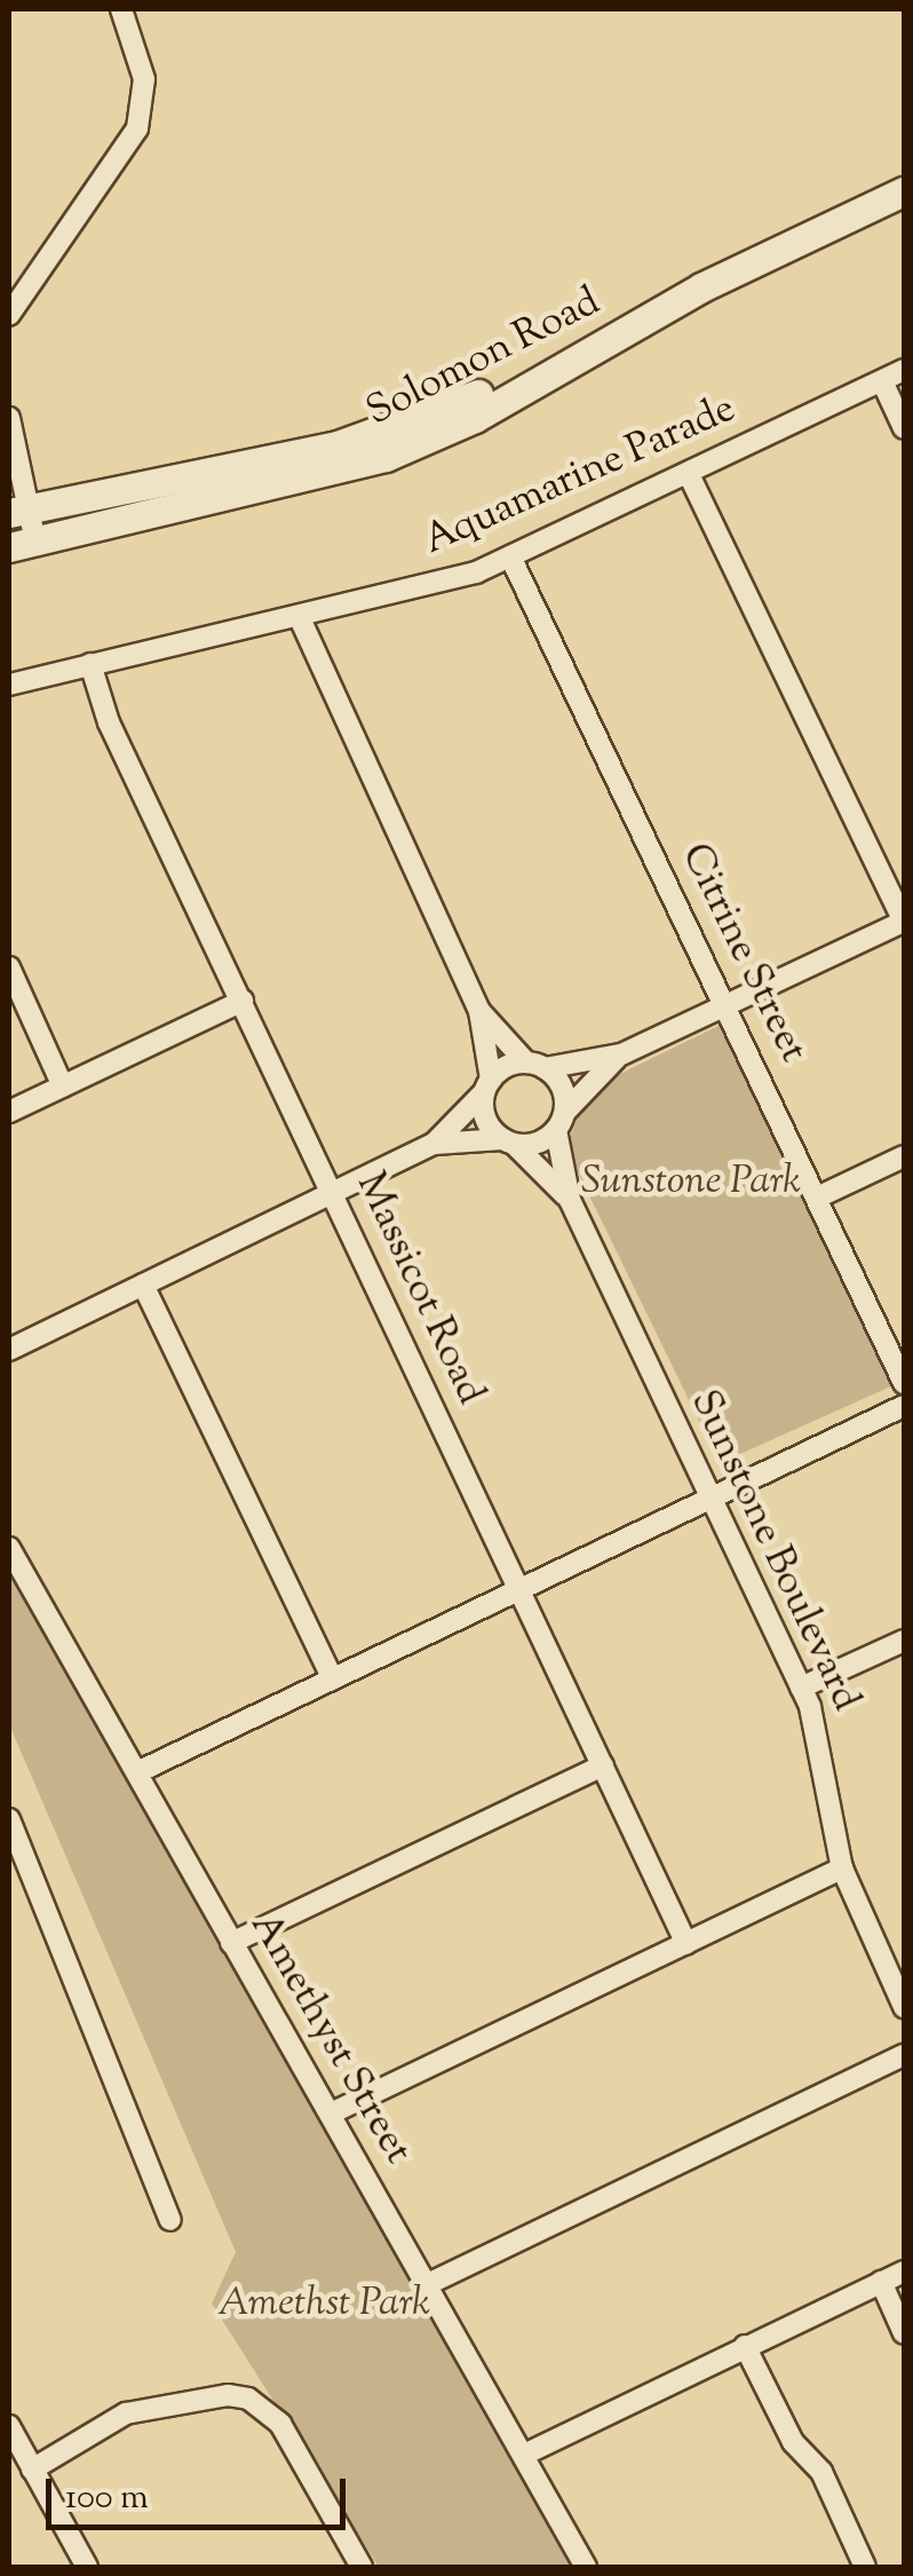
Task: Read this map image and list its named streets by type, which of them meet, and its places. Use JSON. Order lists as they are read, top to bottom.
{
  "streets": {
    "main road": ["Solomon Road"],
    "street": [
      "Aquamarine Parade",
      "Citrine Street",
      "Massicot Road",
      "Sunstone Boulevard",
      "Amethyst Street"
    ]
  },
  "crossings": [
    ["Aquamarine Parade", "Citrine Street"],
    ["Aquamarine Parade", "Massicot Road"]
  ],
  "parks": ["Sunstone Park", "Amethst Park"],
  "scale_bar": "100 m"
}
